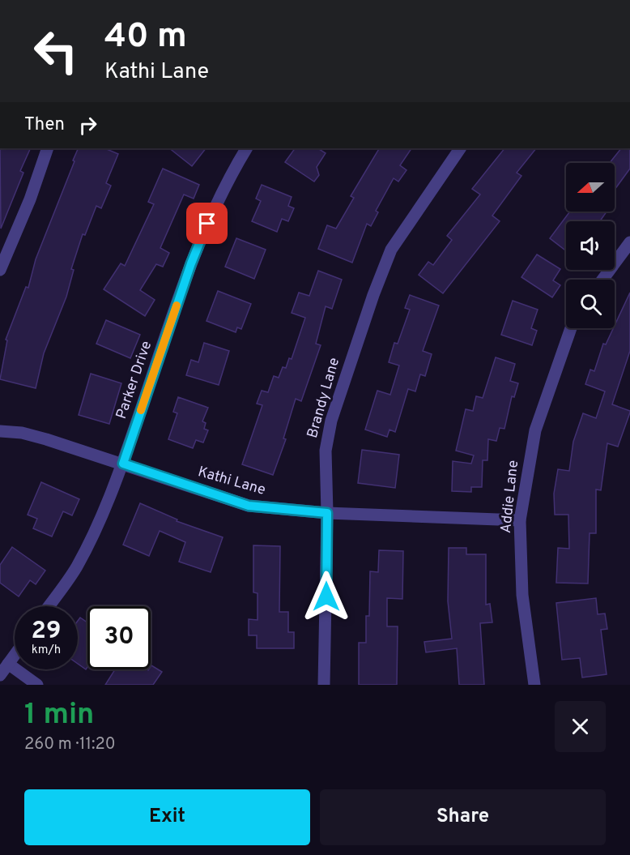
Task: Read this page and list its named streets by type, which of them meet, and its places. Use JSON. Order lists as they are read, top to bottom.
{
  "streets": {
    "street": [
      "Parker Drive",
      "Brandy Lane",
      "Kathi Lane",
      "Addie Lane"
    ]
  },
  "crossings": [
    ["Parker Drive", "Kathi Lane"],
    ["Brandy Lane", "Kathi Lane"],
    ["Kathi Lane", "Addie Lane"]
  ],
  "north": "left",
  "page": {
    "turn": ["40 m", "Kathi Lane"],
    "then": "Then",
    "speed": "29 km/h",
    "limit": "30",
    "heading": ["1 min", "260 m · 11:20"],
    "buttons": ["Exit", "Share"]
  }
}
